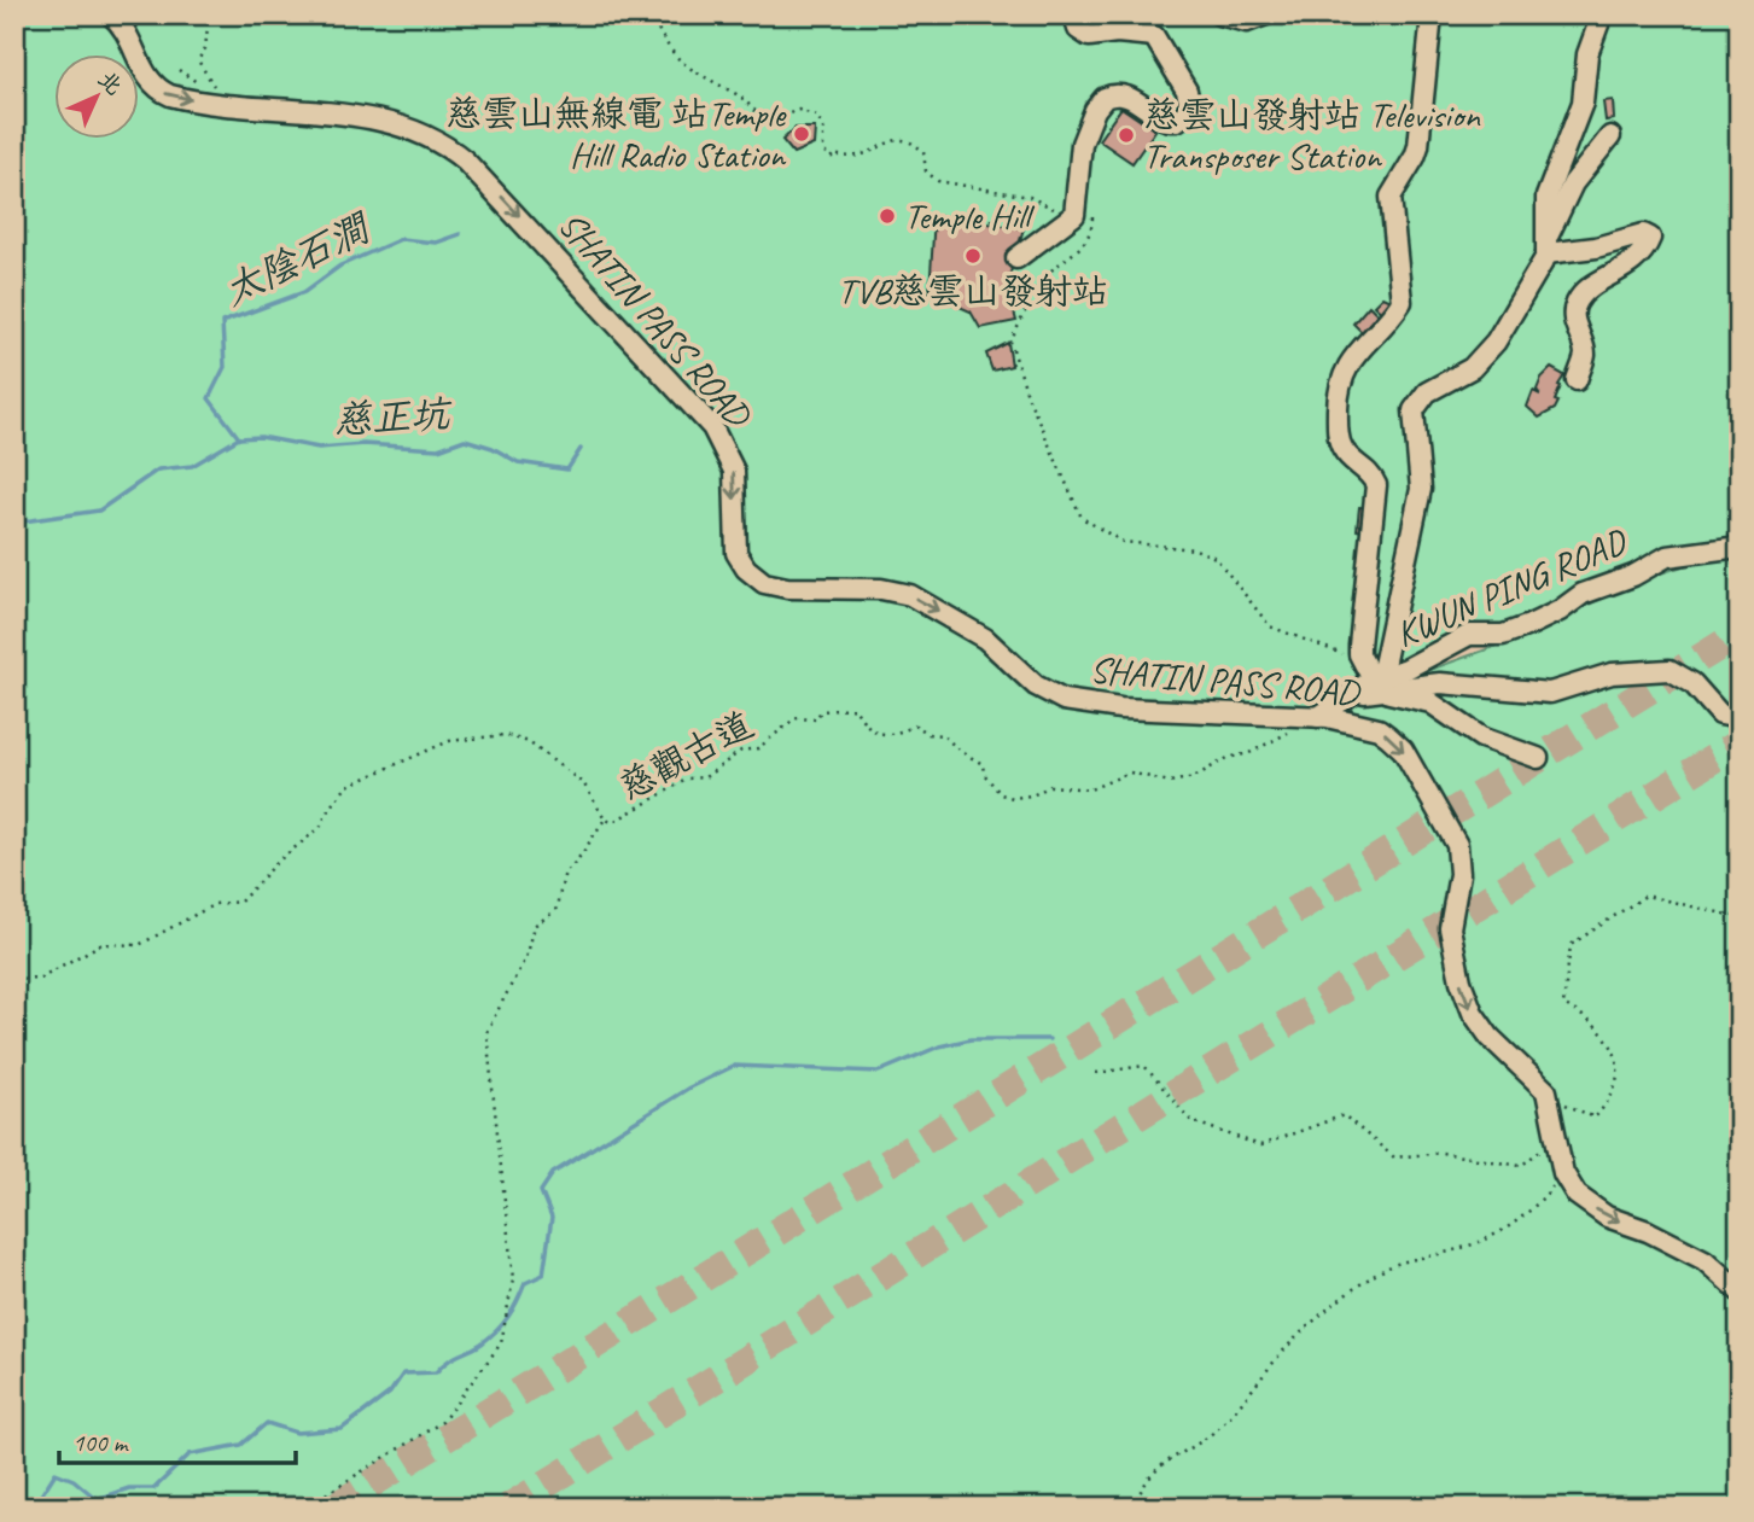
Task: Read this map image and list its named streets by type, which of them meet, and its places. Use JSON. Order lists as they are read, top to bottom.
{
  "streets": {
    "street": ["SHATIN PASS ROAD", "KWUN PING ROAD"],
    "path": ["慈觀古道"]
  },
  "crossings": [
    ["SHATIN PASS ROAD", "KWUN PING ROAD"]
  ],
  "one_way": ["SHATIN PASS ROAD"],
  "water": ["太陰石澗", "慈正坑"],
  "places": [
    "慈雲山無線電 站Temple Hill Radio Station",
    "慈雲山發射站 Television Transposer Station",
    "Temple Hill",
    "TVB慈雲山發射站"
  ],
  "scale_bar": "100 m",
  "north": "top right"
}
